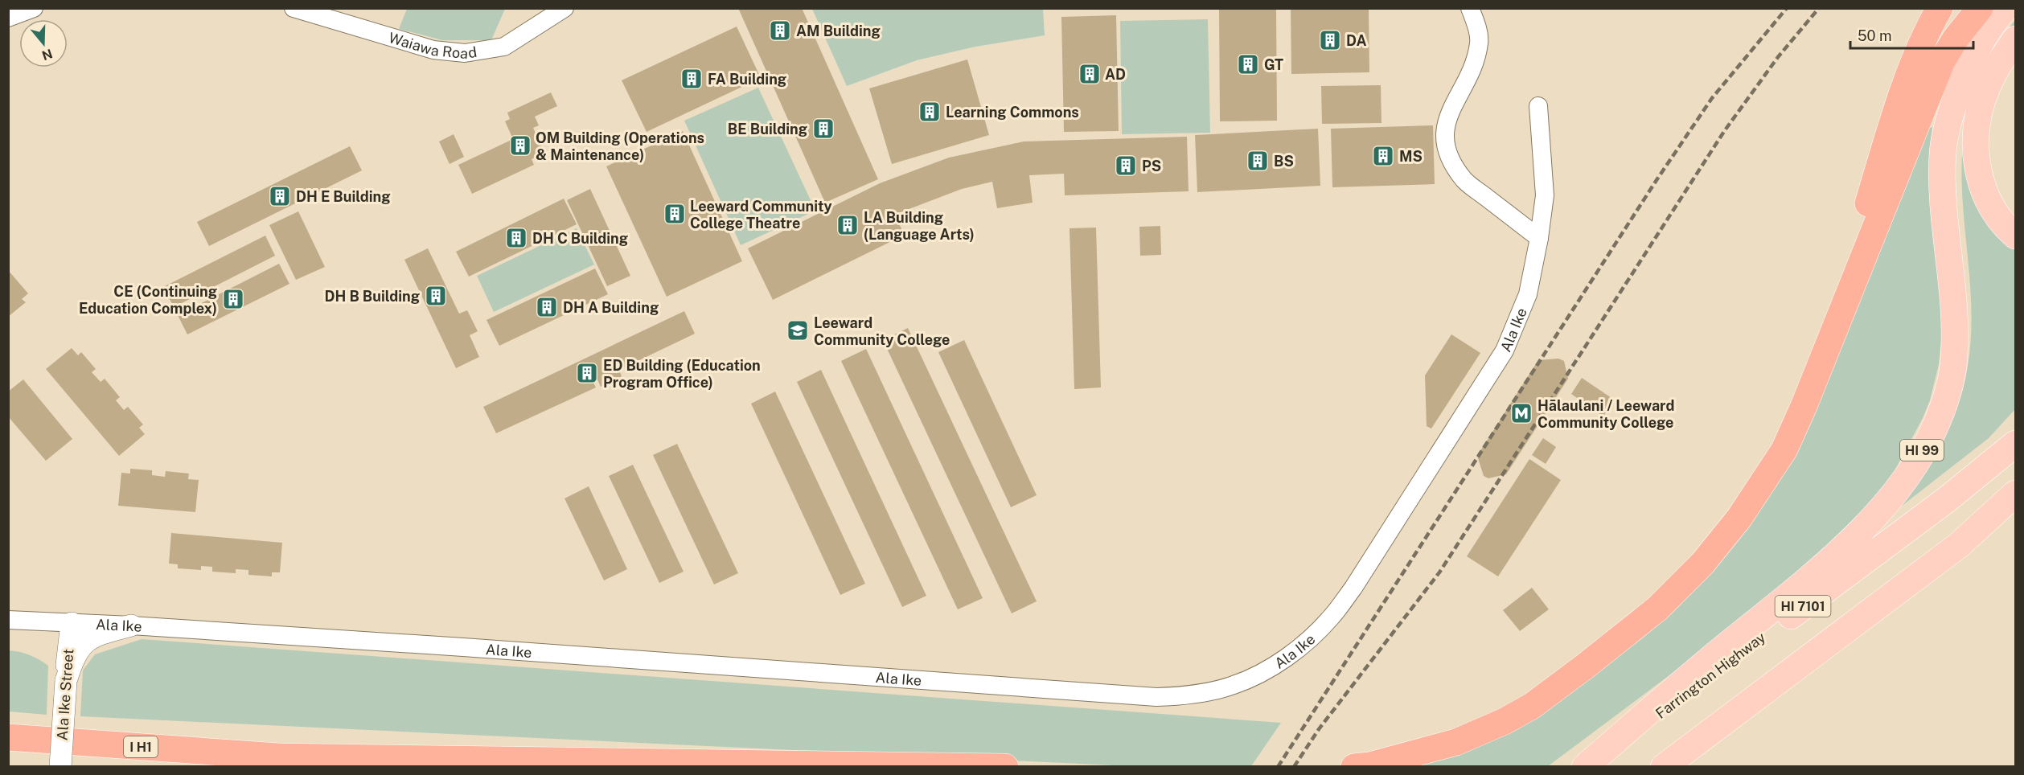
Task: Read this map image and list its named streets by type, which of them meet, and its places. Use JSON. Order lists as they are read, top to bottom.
{
  "streets": {
    "highway": ["I H1"],
    "main road": ["HI 99", "HI 7101", "Farrington Highway"],
    "street": ["Waiawa Road", "Ala Ike", "Ala Ike Street"]
  },
  "crossings": [
    ["Ala Ike", "Ala Ike Street"],
    ["HI 99", "Farrington Highway"]
  ],
  "places": {
    "building": [
      "AM Building",
      "DA",
      "GT",
      "AD",
      "FA Building",
      "Learning Commons",
      "BE Building",
      "OM Building (Operations & Maintenance)",
      "MS",
      "BS",
      "PS",
      "DH E Building",
      "Leeward Community College Theatre",
      "LA Building (Language Arts)",
      "DH C Building",
      "DH B Building",
      "CE (Continuing Education Complex)",
      "DH A Building",
      "ED Building (Education Program Office)"
    ],
    "school or university": ["Leeward Community College"],
    "metro station": ["Hālaulani / Leeward Community College"]
  },
  "scale_bar": "50 m",
  "north": "bottom"
}
